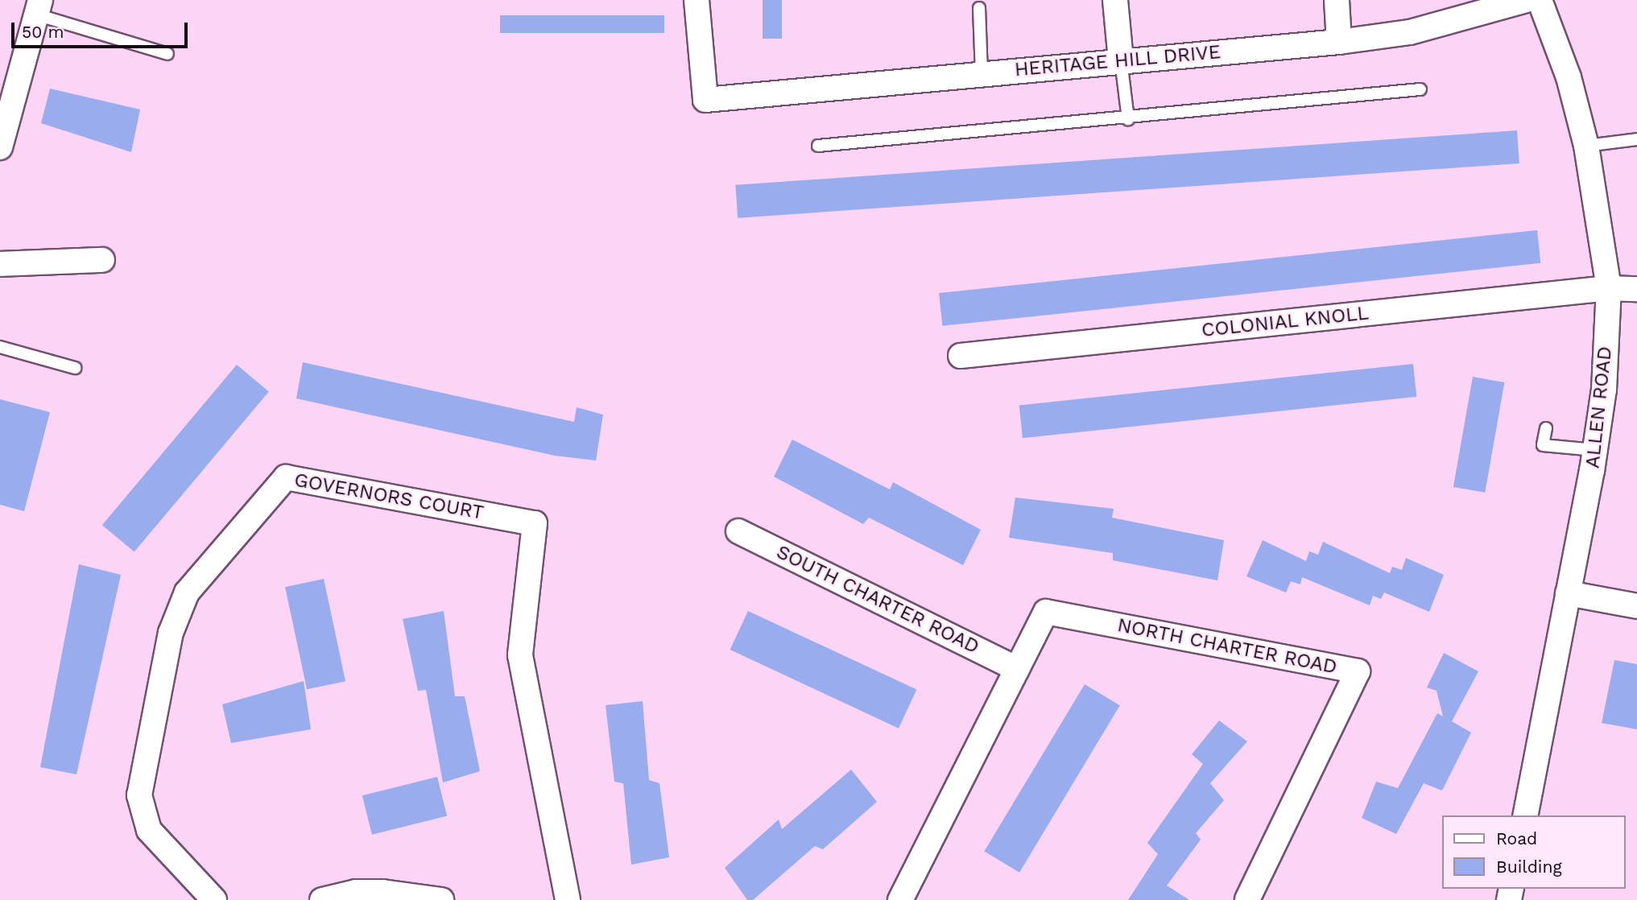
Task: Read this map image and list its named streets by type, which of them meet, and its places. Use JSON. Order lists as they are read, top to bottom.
{
  "streets": {
    "street": [
      "HERITAGE HILL DRIVE",
      "COLONIAL KNOLL",
      "ALLEN ROAD",
      "GOVERNORS COURT",
      "SOUTH CHARTER ROAD",
      "NORTH CHARTER ROAD"
    ]
  },
  "crossings": [
    ["COLONIAL KNOLL", "ALLEN ROAD"],
    ["SOUTH CHARTER ROAD", "NORTH CHARTER ROAD"]
  ],
  "legend": ["Road", "Building"],
  "scale_bar": "50 m"
}
